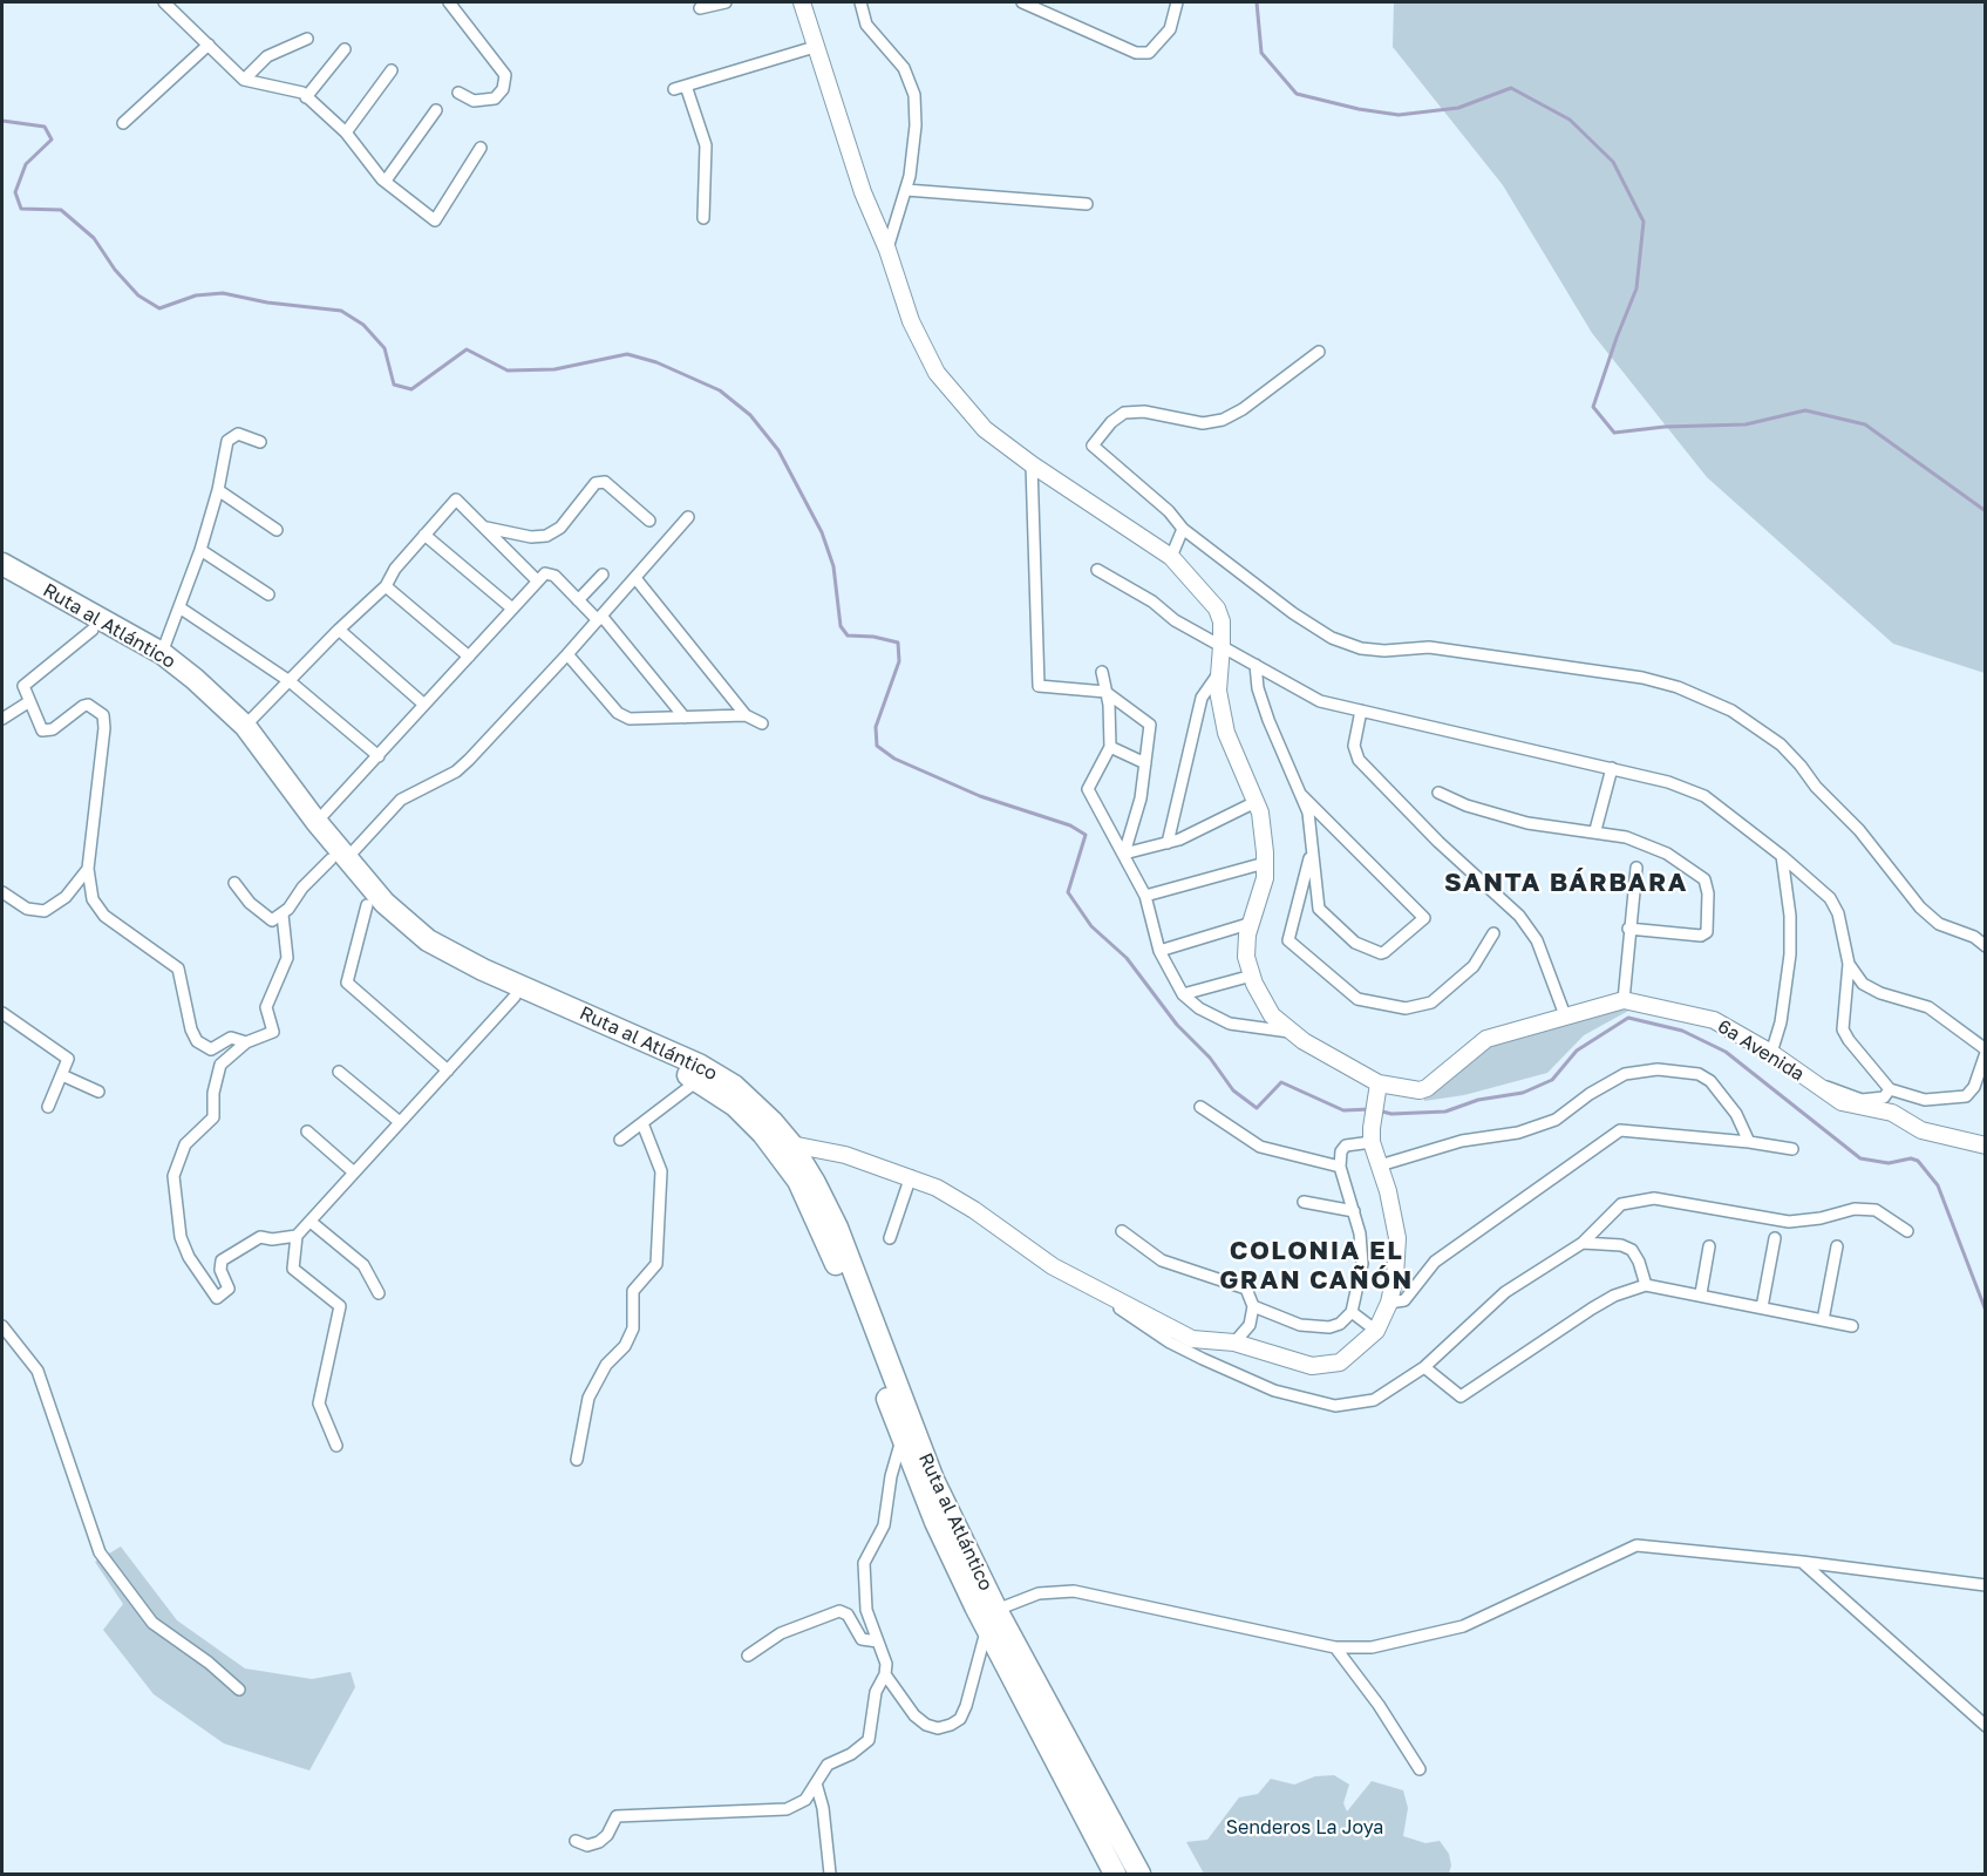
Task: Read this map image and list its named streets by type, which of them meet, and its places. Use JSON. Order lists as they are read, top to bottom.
{
  "streets": {
    "highway": ["Ruta al Atlántico"],
    "street": ["6a Avenida"]
  },
  "districts": ["SANTA BÁRBARA", "COLONIA EL GRAN CAÑÓN"],
  "parks": ["Senderos La Joya"]
}
